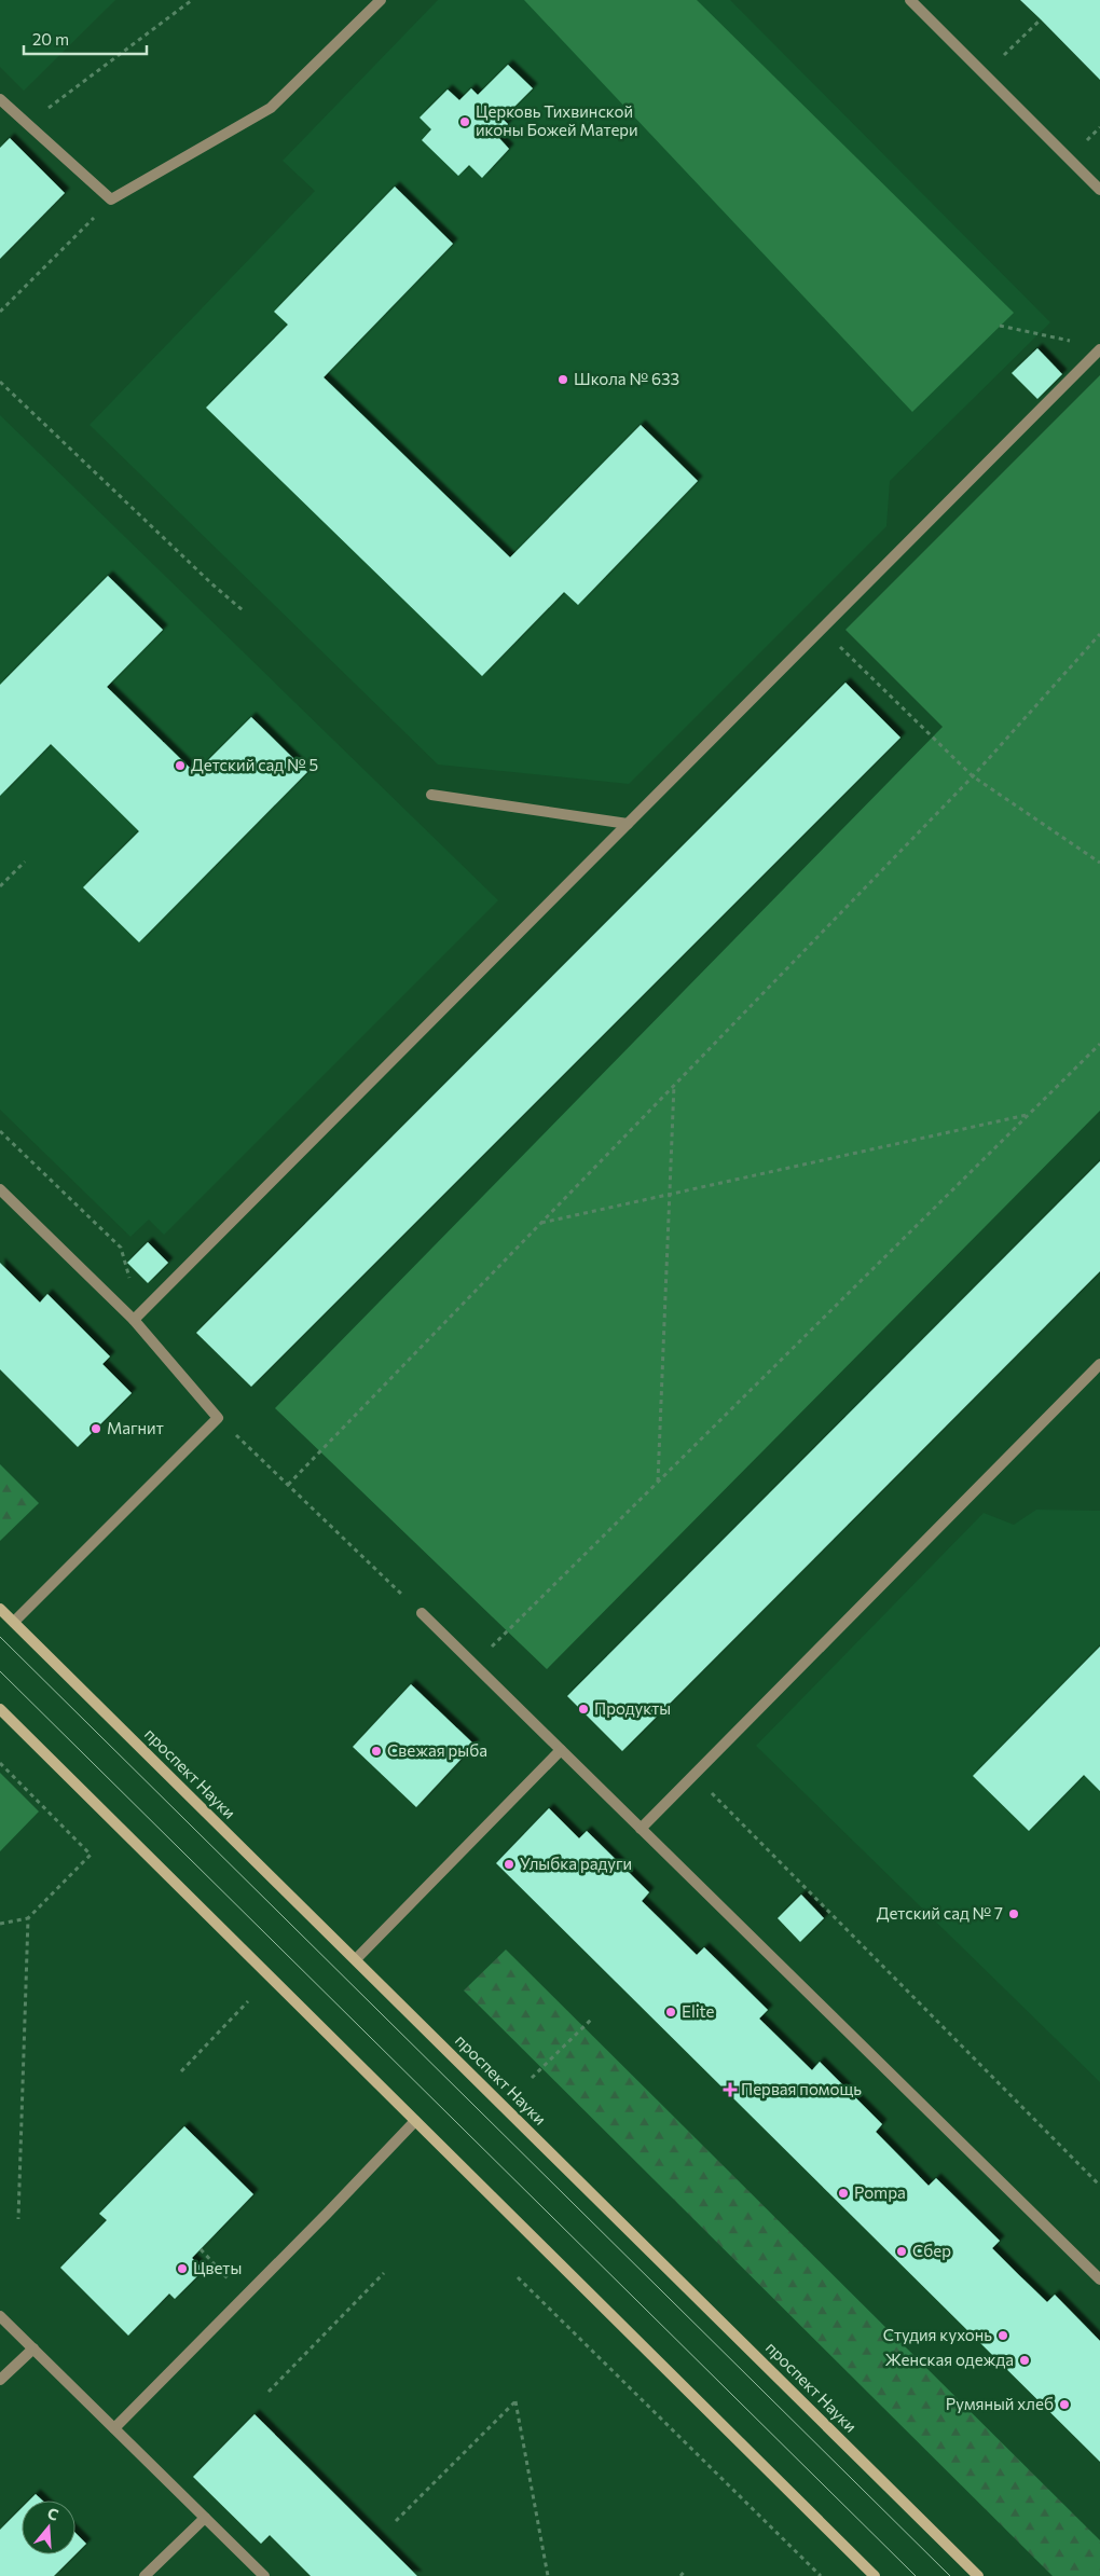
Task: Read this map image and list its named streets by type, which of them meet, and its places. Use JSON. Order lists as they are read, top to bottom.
{
  "streets": {
    "main road": ["проспект Науки"]
  },
  "places": {
    "other": [
      "Церковь Тихвинской иконы Божей Матери",
      "Школа № 633",
      "Детский сад № 5",
      "Магнит",
      "Продукты",
      "Свежая рыба",
      "Улыбка радуги",
      "Детский сад № 7",
      "Elite",
      "Pompa",
      "Сбер",
      "Цветы",
      "Студия кухонь",
      "Женская одежда",
      "Румяный хлеб"
    ],
    "health": ["Первая помощь"]
  },
  "scale_bar": "20 m",
  "north": "top"
}
